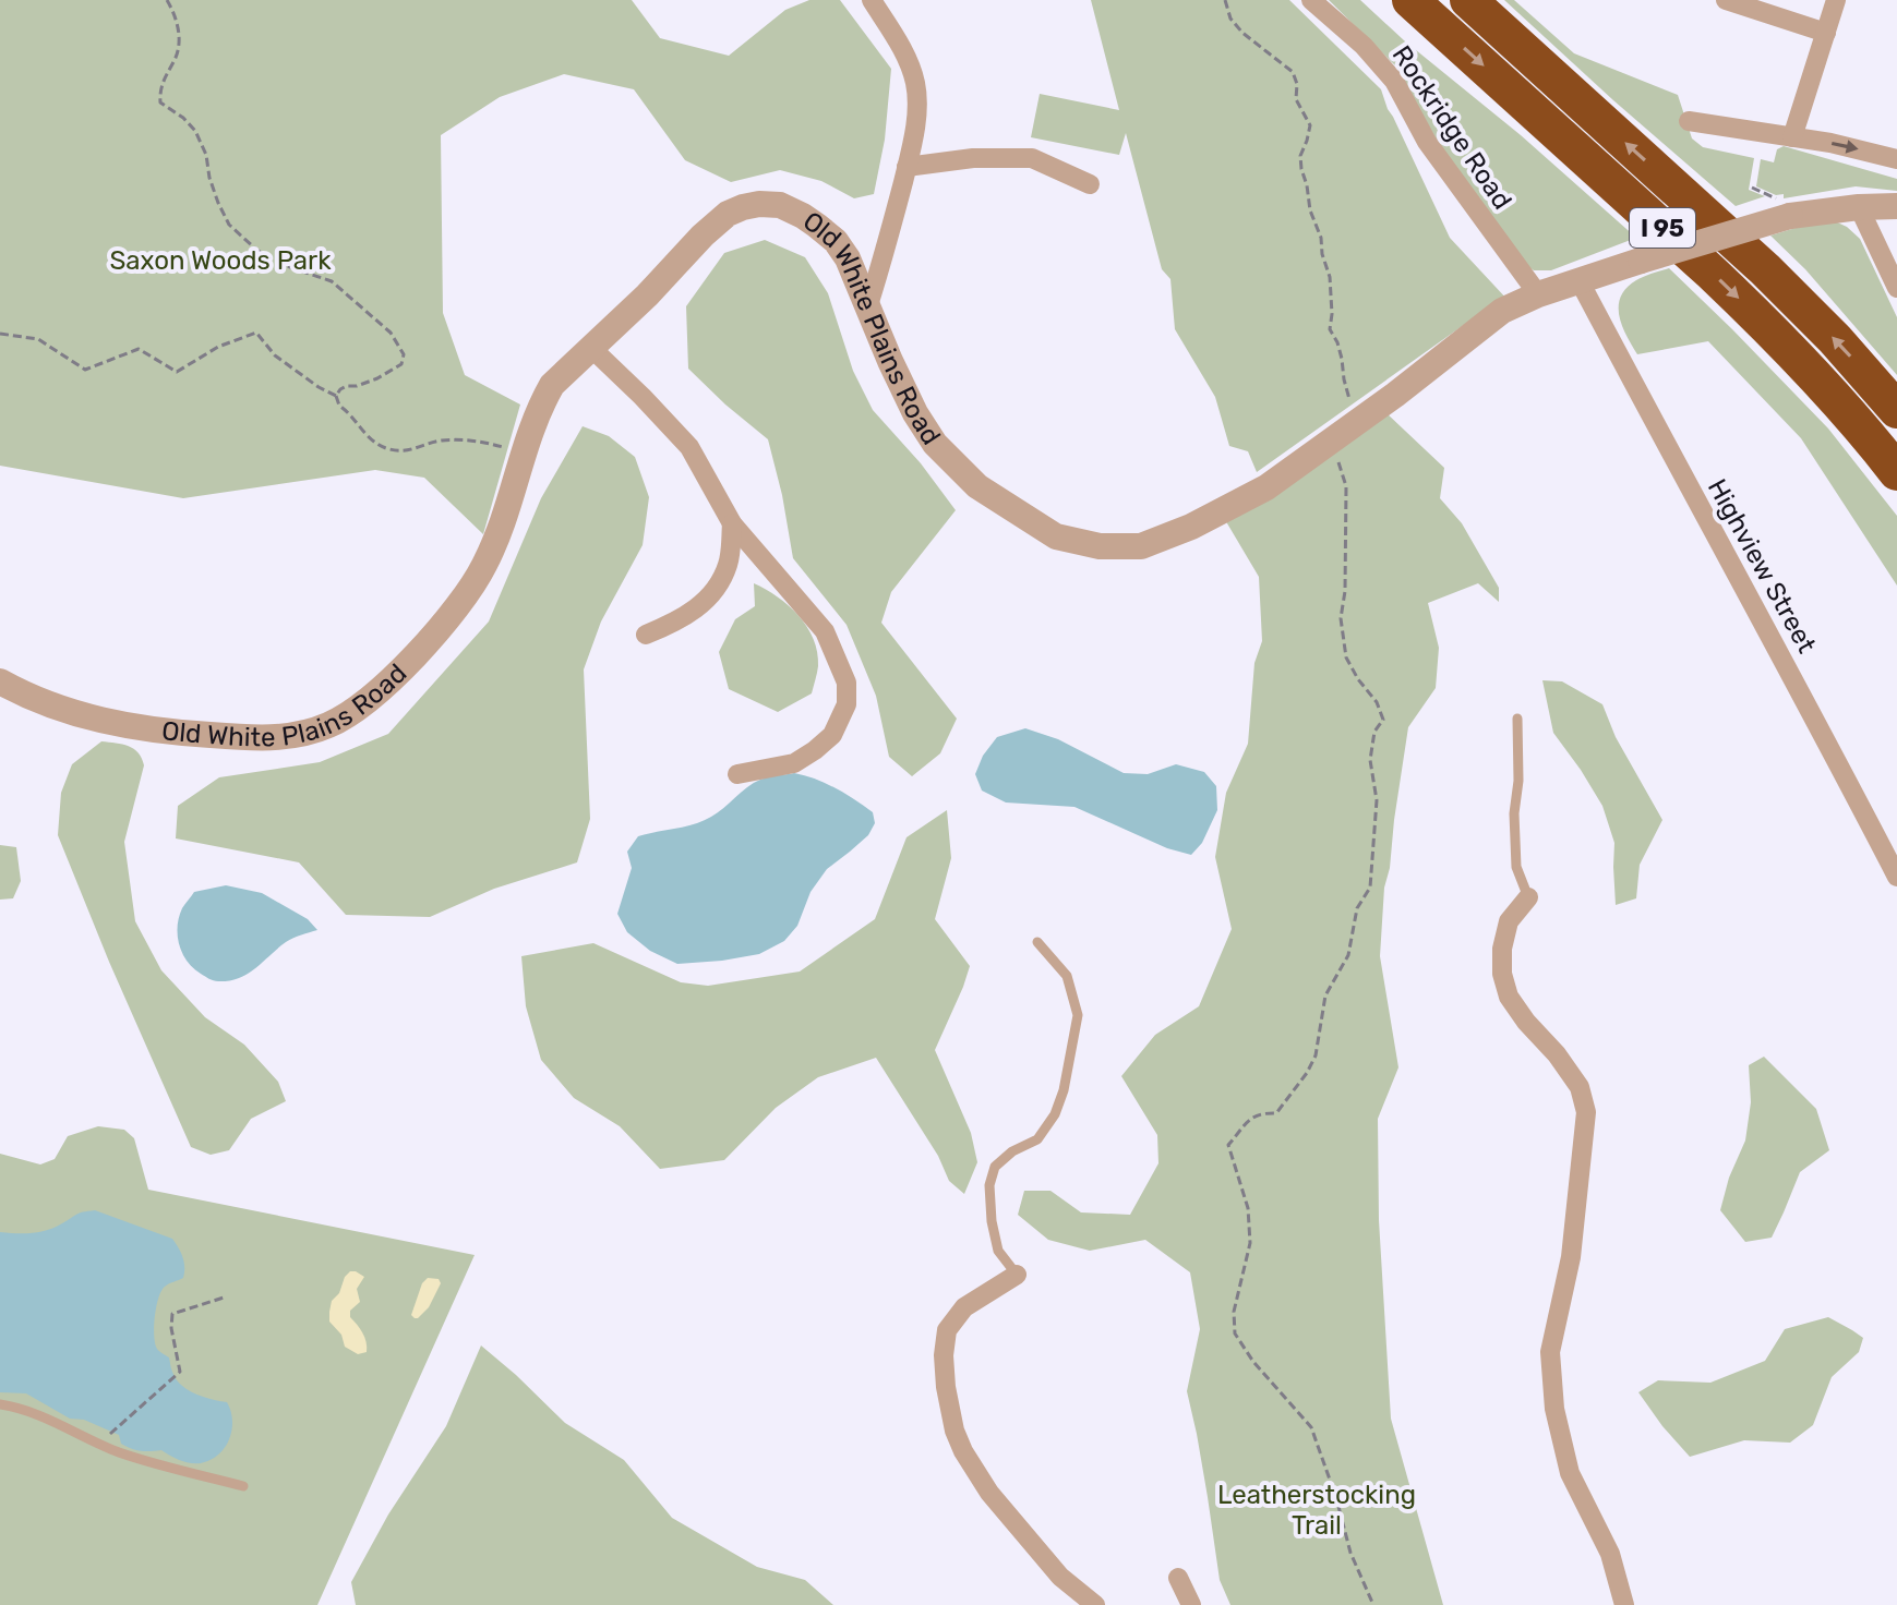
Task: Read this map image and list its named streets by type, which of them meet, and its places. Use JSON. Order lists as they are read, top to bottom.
{
  "streets": {
    "highway": ["I 95"],
    "street": ["Rockridge Road", "Old White Plains Road", "Highview Street"]
  },
  "crossings": [
    ["Rockridge Road", "Old White Plains Road"],
    ["Old White Plains Road", "Highview Street"]
  ],
  "parks": ["Saxon Woods Park", "Leatherstocking Trail"]
}
